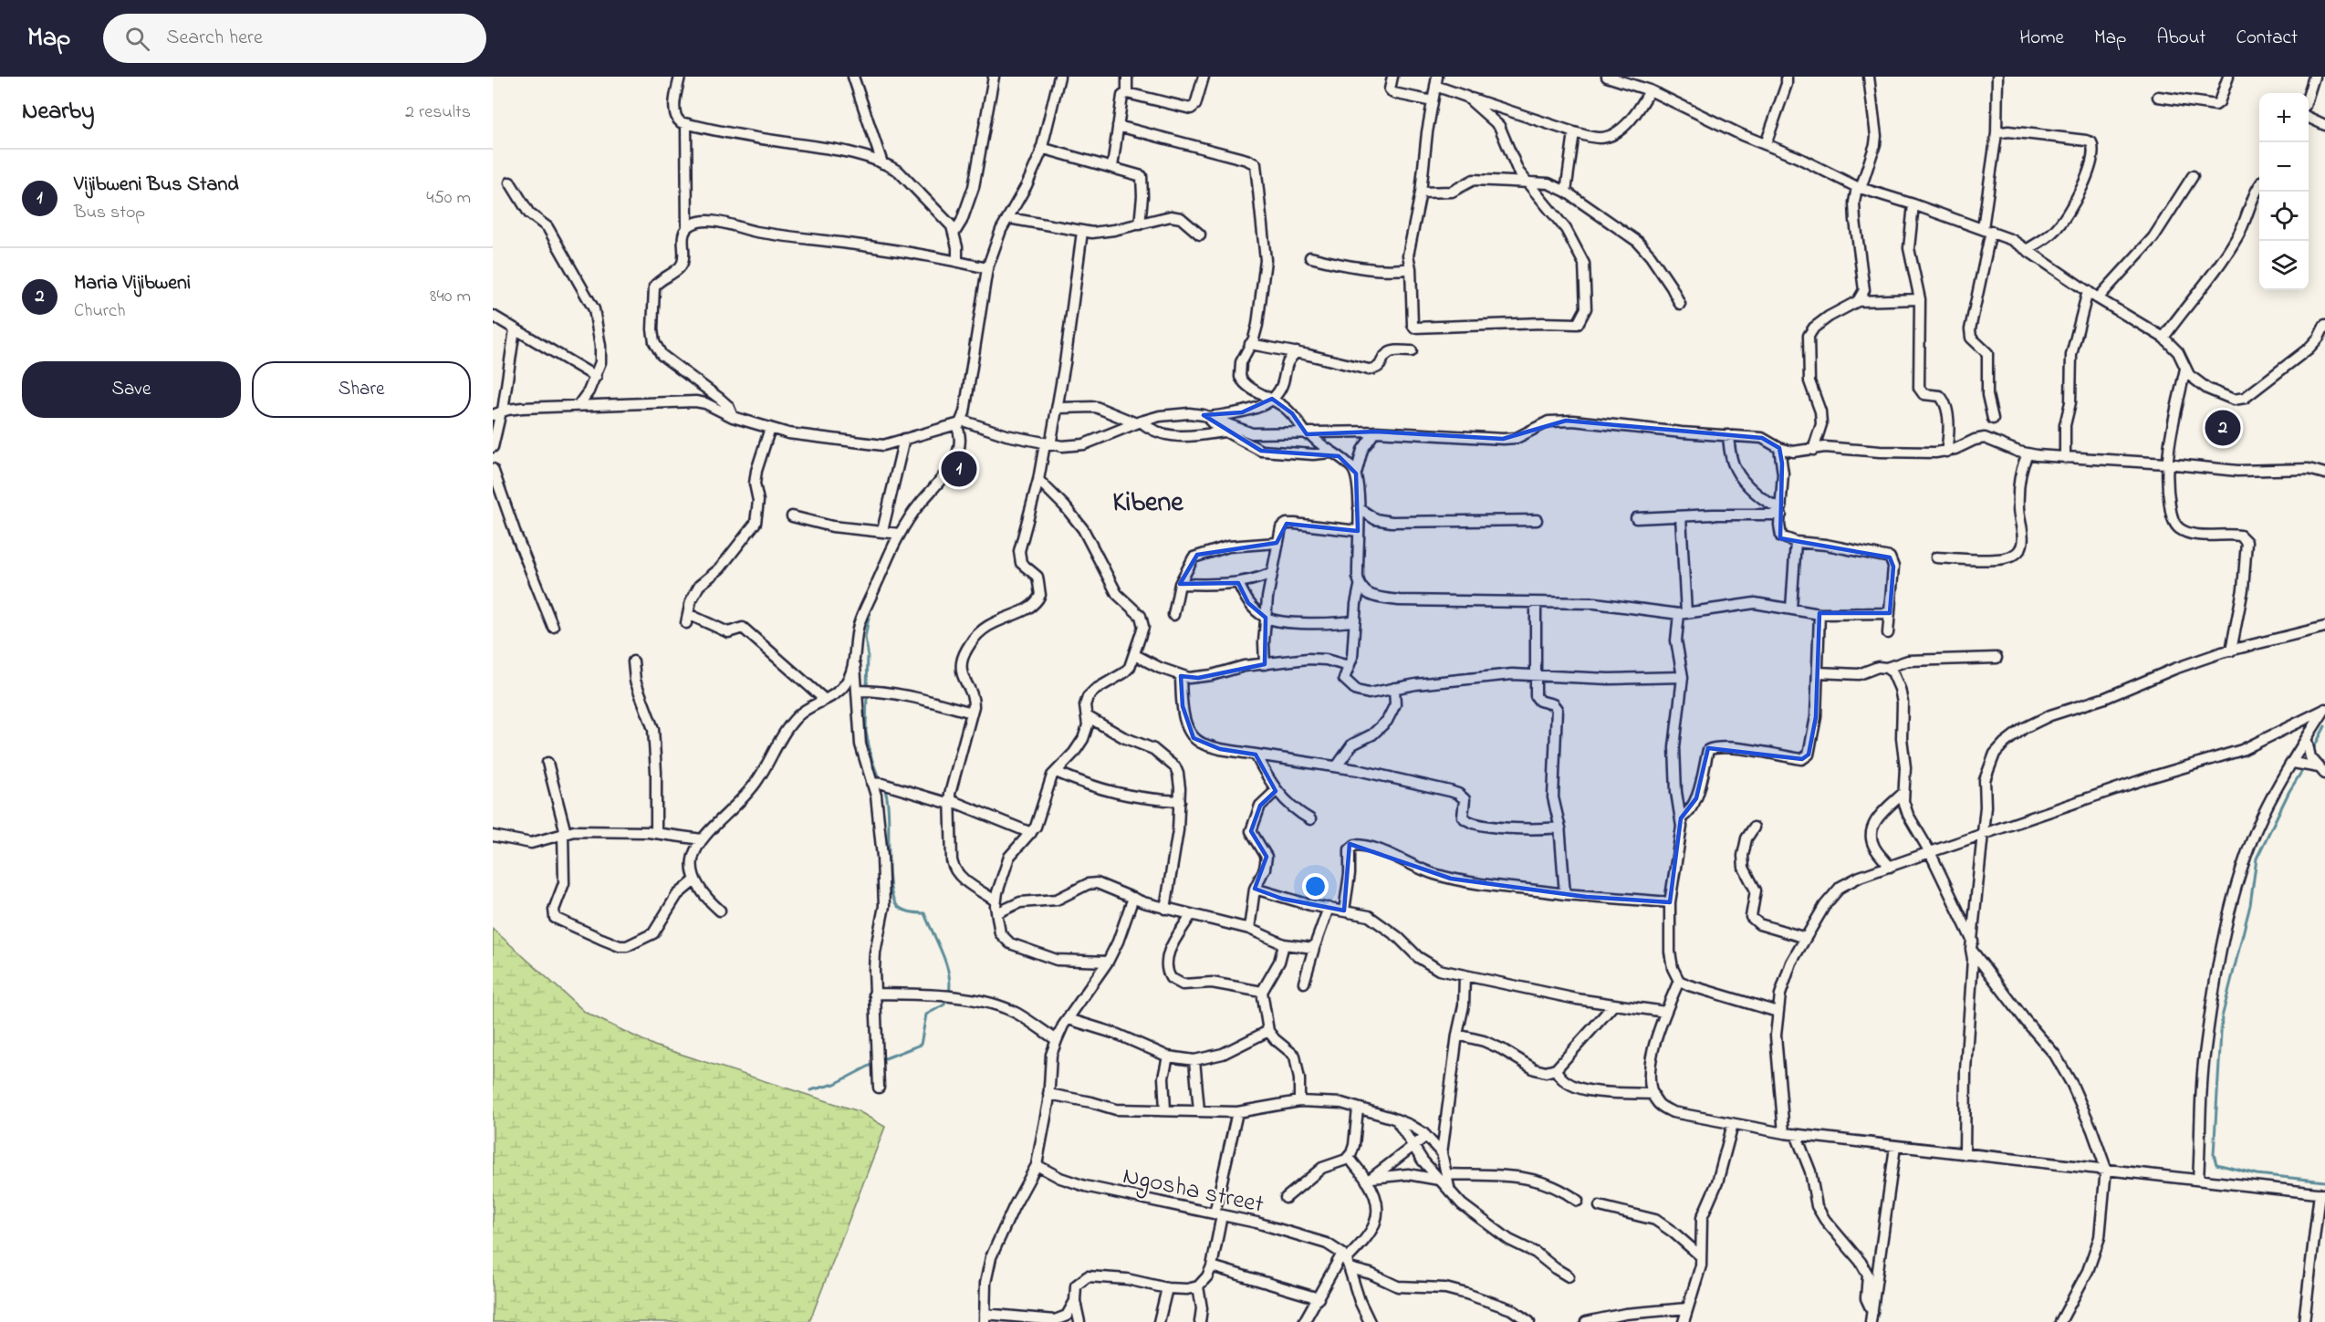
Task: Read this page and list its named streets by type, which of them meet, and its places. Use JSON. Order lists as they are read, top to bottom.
{
  "streets": {
    "street": ["Ngosha street"]
  },
  "districts": ["Kibene"],
  "page": {
    "header": "Map",
    "search": "Search here",
    "nav": [
      "Home",
      "Map",
      "About",
      "Contact"
    ],
    "heading": ["Nearby", "2 results"],
    "map_buttons": ["+", "−"],
    "list": [
      {
        "mark": "1",
        "name": "Vijibweni Bus Stand",
        "note": "Bus stop",
        "value": "450 m"
      },
      {
        "mark": "2",
        "name": "Maria Vijibweni",
        "note": "Church",
        "value": "840 m"
      }
    ],
    "buttons": ["Save", "Share"],
    "pins": ["2", "1"]
  }
}
